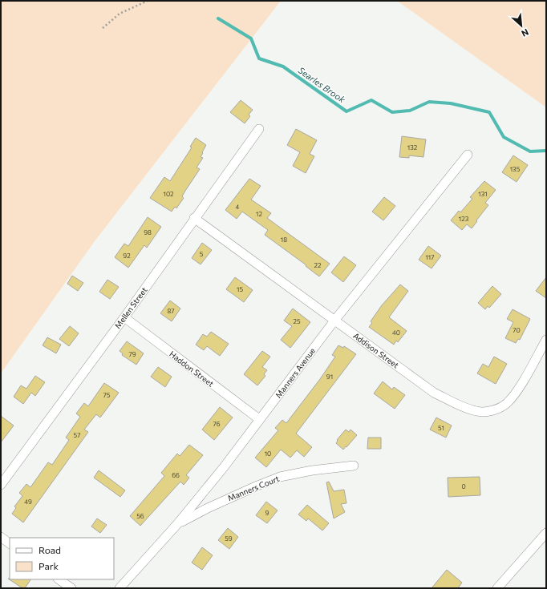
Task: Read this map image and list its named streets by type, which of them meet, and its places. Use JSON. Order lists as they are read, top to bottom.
{
  "streets": {
    "street": [
      "Mellen Street",
      "Addison Street",
      "Haddon Street",
      "Manners Avenue",
      "Manners Court"
    ]
  },
  "crossings": [
    ["Mellen Street", "Addison Street"],
    ["Mellen Street", "Haddon Street"],
    ["Addison Street", "Manners Avenue"],
    ["Haddon Street", "Manners Avenue"],
    ["Manners Avenue", "Manners Court"]
  ],
  "water": ["Searles Brook"],
  "house_numbers": [
    "132",
    "135",
    "102",
    "131",
    "4",
    "12",
    "123",
    "98",
    "18",
    "5",
    "92",
    "117",
    "22",
    "15",
    "87",
    "25",
    "70",
    "40",
    "79",
    "91",
    "75",
    "76",
    "51",
    "57",
    "10",
    "66",
    "0",
    "49",
    "9",
    "56",
    "59"
  ],
  "legend": ["Road", "Park"],
  "north": "bottom right"
}
